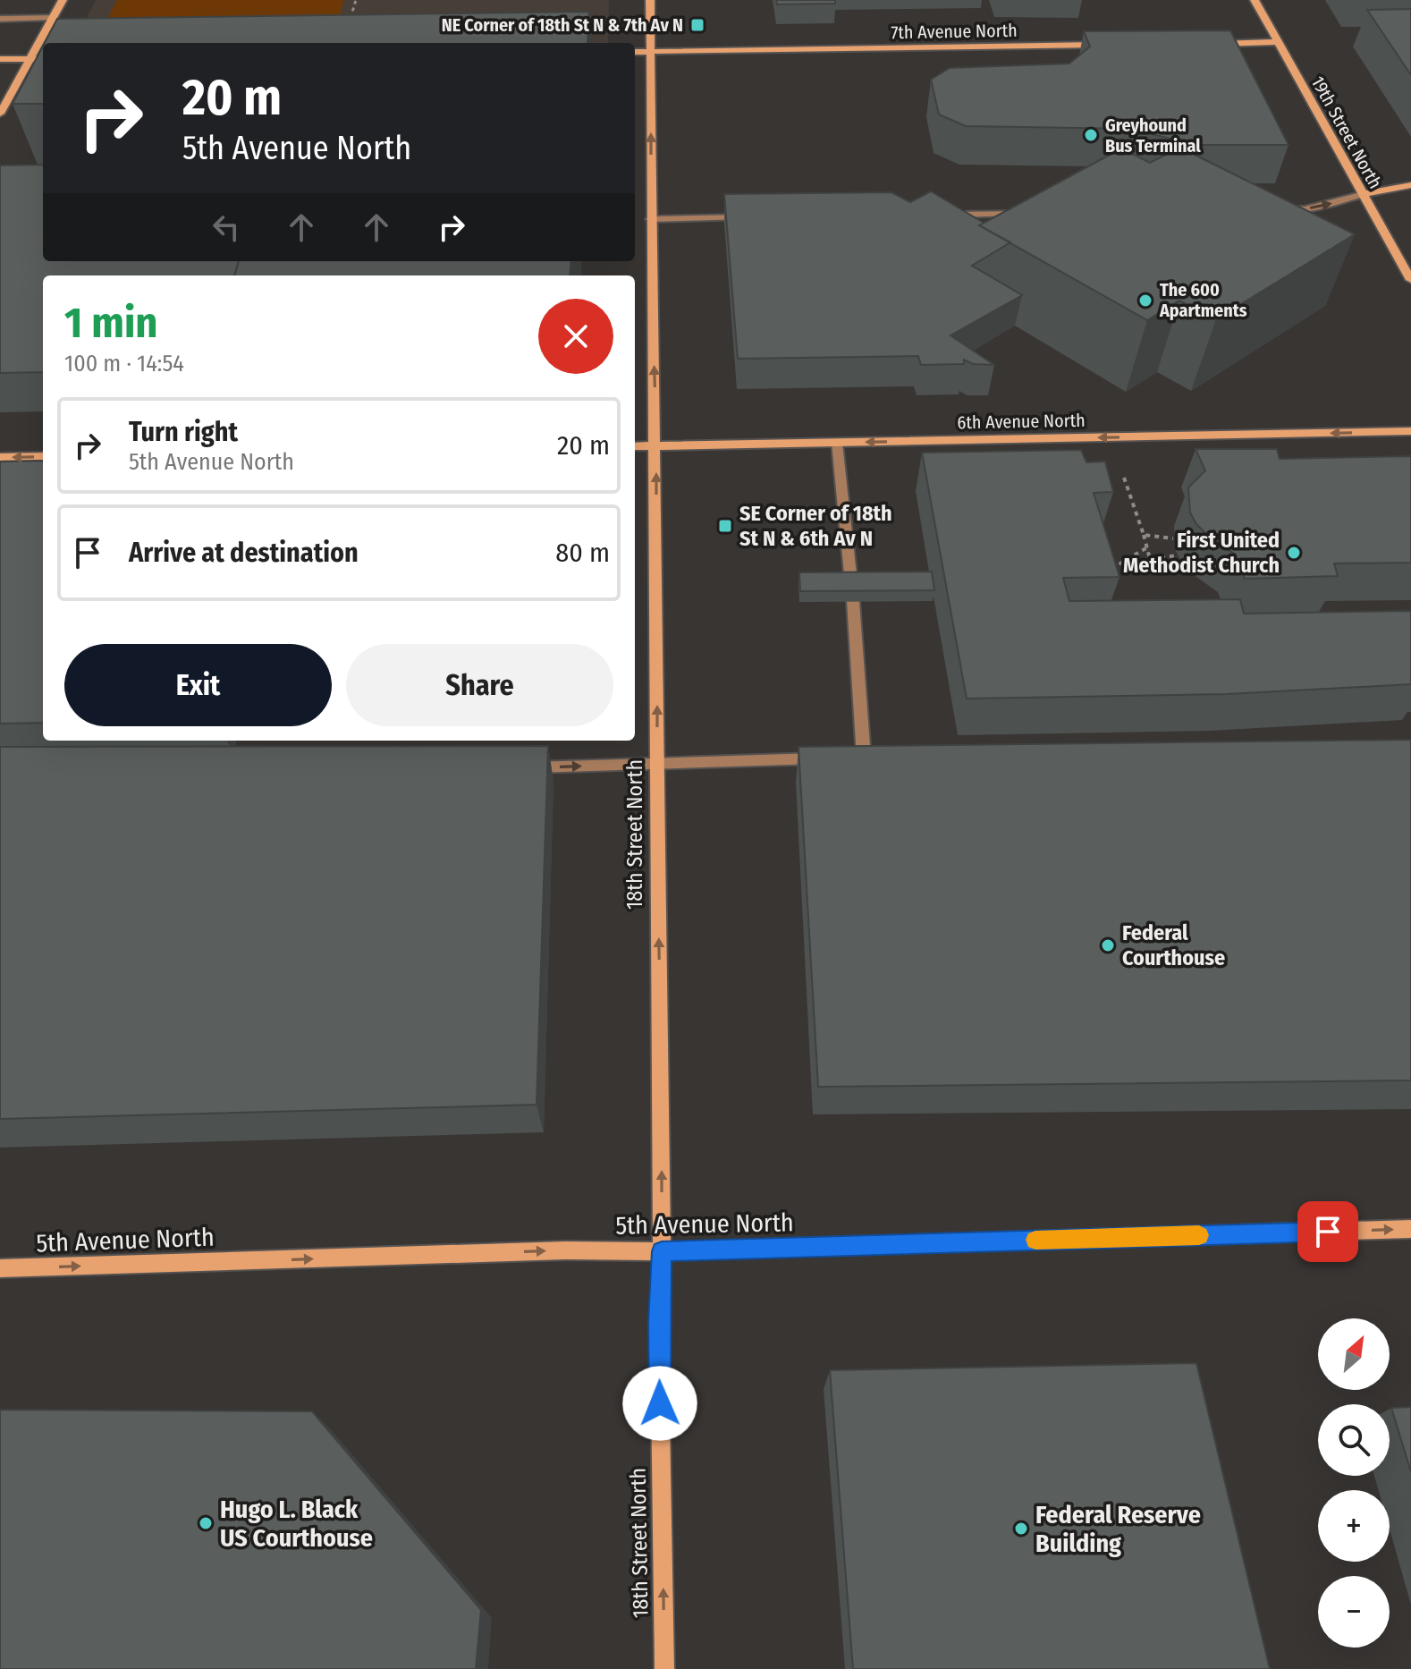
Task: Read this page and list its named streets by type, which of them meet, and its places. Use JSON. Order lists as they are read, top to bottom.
{
  "streets": {
    "street": [
      "7th Avenue North",
      "19th Street North",
      "6th Avenue North",
      "18th Street North",
      "5th Avenue North"
    ]
  },
  "crossings": [
    ["7th Avenue North", "18th Street North"],
    ["6th Avenue North", "18th Street North"],
    ["18th Street North", "5th Avenue North"]
  ],
  "one_way": ["6th Avenue North", "18th Street North", "5th Avenue North"],
  "places": {
    "transit": ["NE Corner of 18th St N & 7th Av N", "SE Corner of 18th St N & 6th Av N"],
    "other": [
      "Greyhound Bus Terminal",
      "The 600 Apartments",
      "First United Methodist Church",
      "Federal Courthouse",
      "Hugo L. Black US Courthouse",
      "Federal Reserve Building"
    ]
  },
  "north": "top right",
  "page": {
    "turn": ["20 m", "5th Avenue North"],
    "heading": ["1 min", "100 m · 14:54"],
    "list": [
      {
        "name": "Turn right",
        "note": "5th Avenue North",
        "value": "20 m"
      },
      {
        "name": "Arrive at destination",
        "value": "80 m"
      }
    ],
    "buttons": ["Exit", "Share"],
    "map_buttons": ["+", "−"]
  }
}
